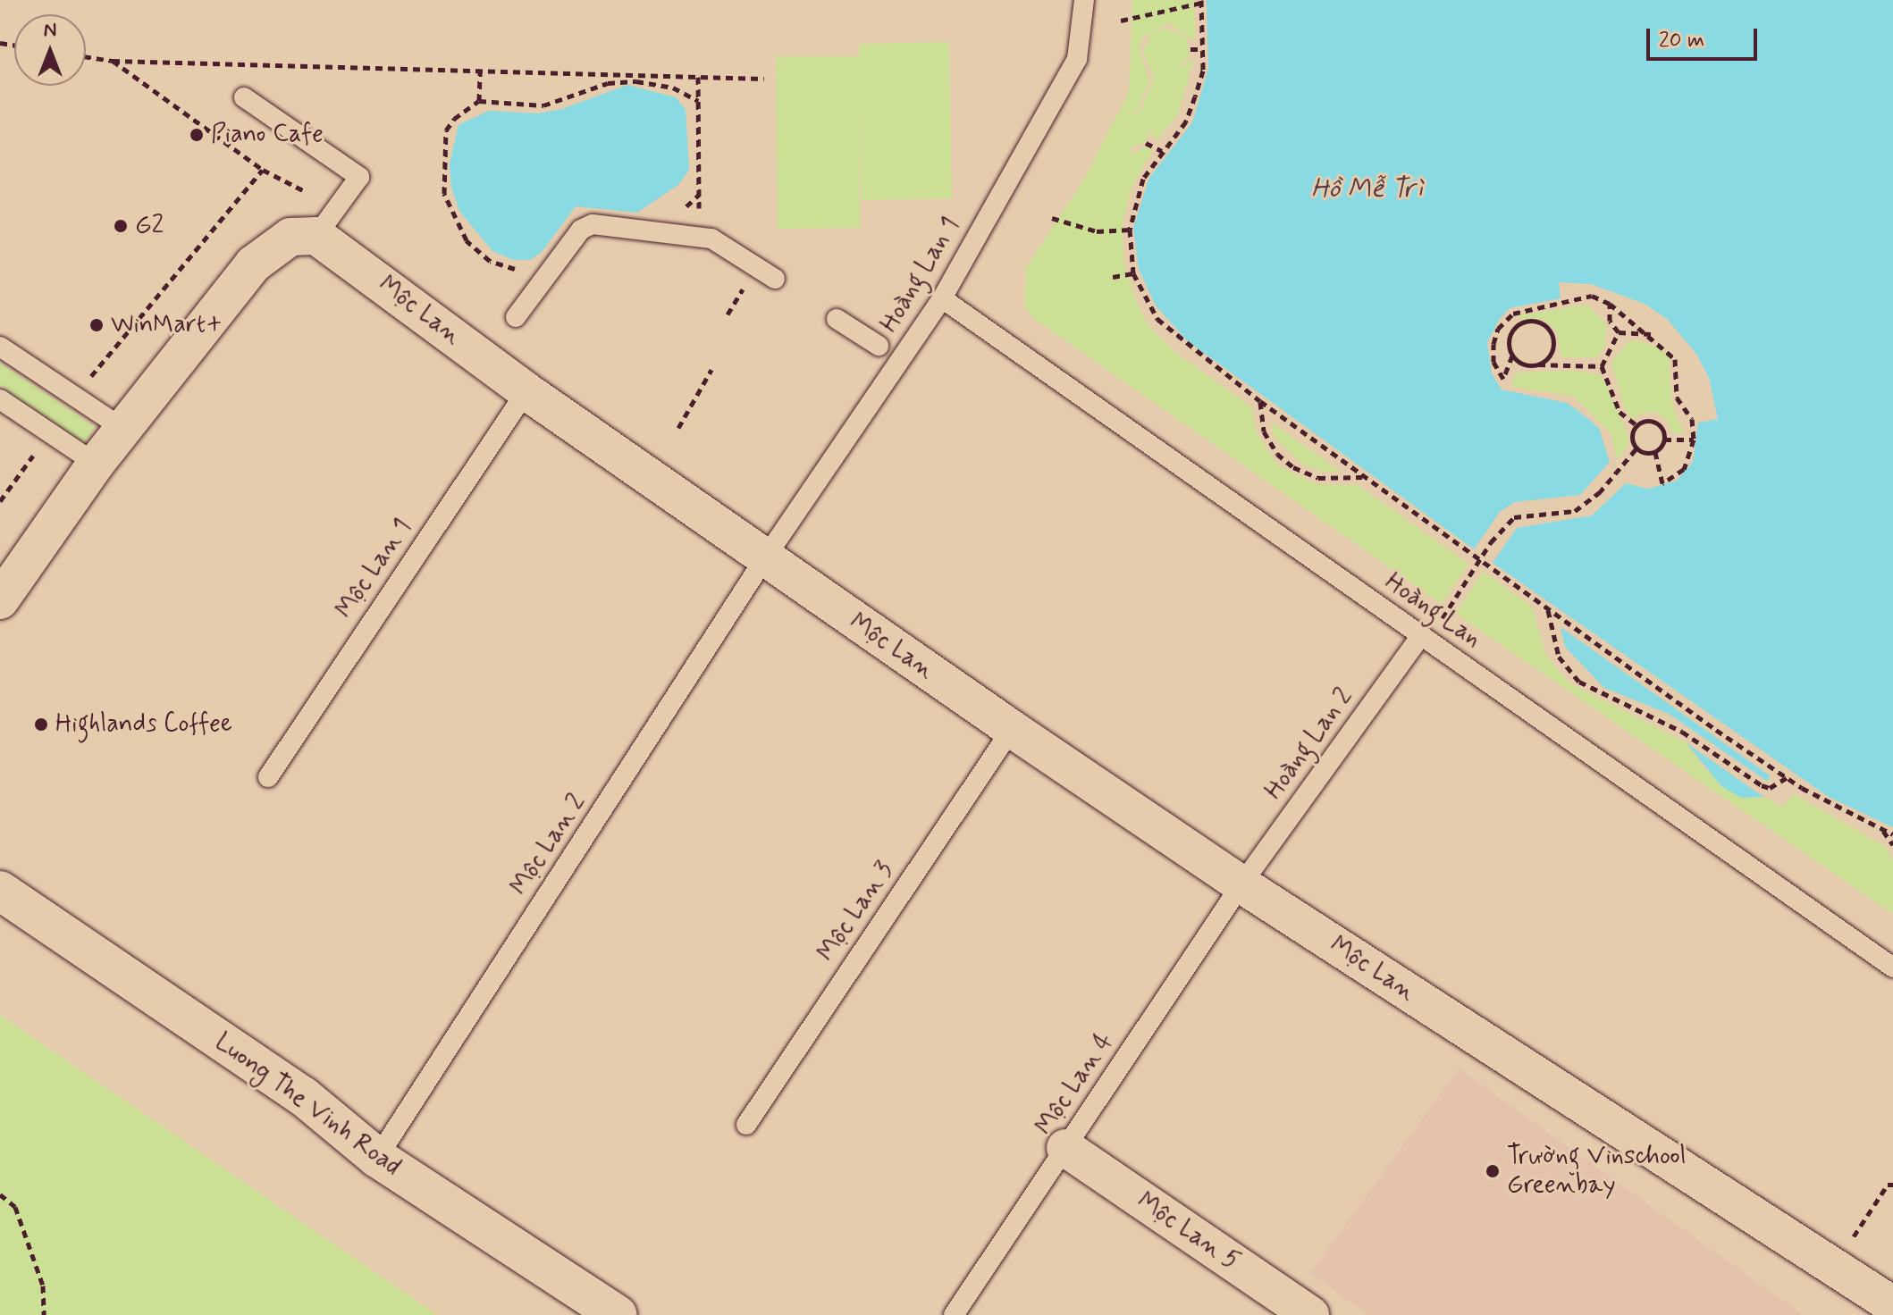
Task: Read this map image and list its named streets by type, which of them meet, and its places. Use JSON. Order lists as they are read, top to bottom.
{
  "streets": {
    "street": ["Mộc Lan", "Luong The Vinh Road", "Mộc Lan 5"],
    "lane": [
      "Hoàng Lan 1",
      "Mộc Lan 1",
      "Hoàng Lan",
      "Hoàng Lan 2",
      "Mộc Lan 2",
      "Mộc Lan 3",
      "Mộc Lan 4"
    ]
  },
  "crossings": [
    ["Hoàng Lan 1", "Mộc Lan"],
    ["Hoàng Lan 1", "Hoàng Lan"],
    ["Hoàng Lan 1", "Mộc Lan 2"],
    ["Mộc Lan", "Mộc Lan 1"],
    ["Mộc Lan", "Hoàng Lan 2"],
    ["Mộc Lan", "Mộc Lan 2"],
    ["Mộc Lan", "Mộc Lan 3"],
    ["Mộc Lan", "Mộc Lan 4"],
    ["Hoàng Lan", "Hoàng Lan 2"],
    ["Hoàng Lan 2", "Mộc Lan 4"],
    ["Mộc Lan 2", "Luong The Vinh Road"],
    ["Mộc Lan 4", "Mộc Lan 5"]
  ],
  "water": ["Hồ Mễ Trì"],
  "places": [
    "Piano Cafe",
    "G2",
    "WinMart+",
    "Highlands Coffee",
    "Trường Vinschool Greenbay"
  ],
  "scale_bar": "20 m",
  "north": "top"
}
